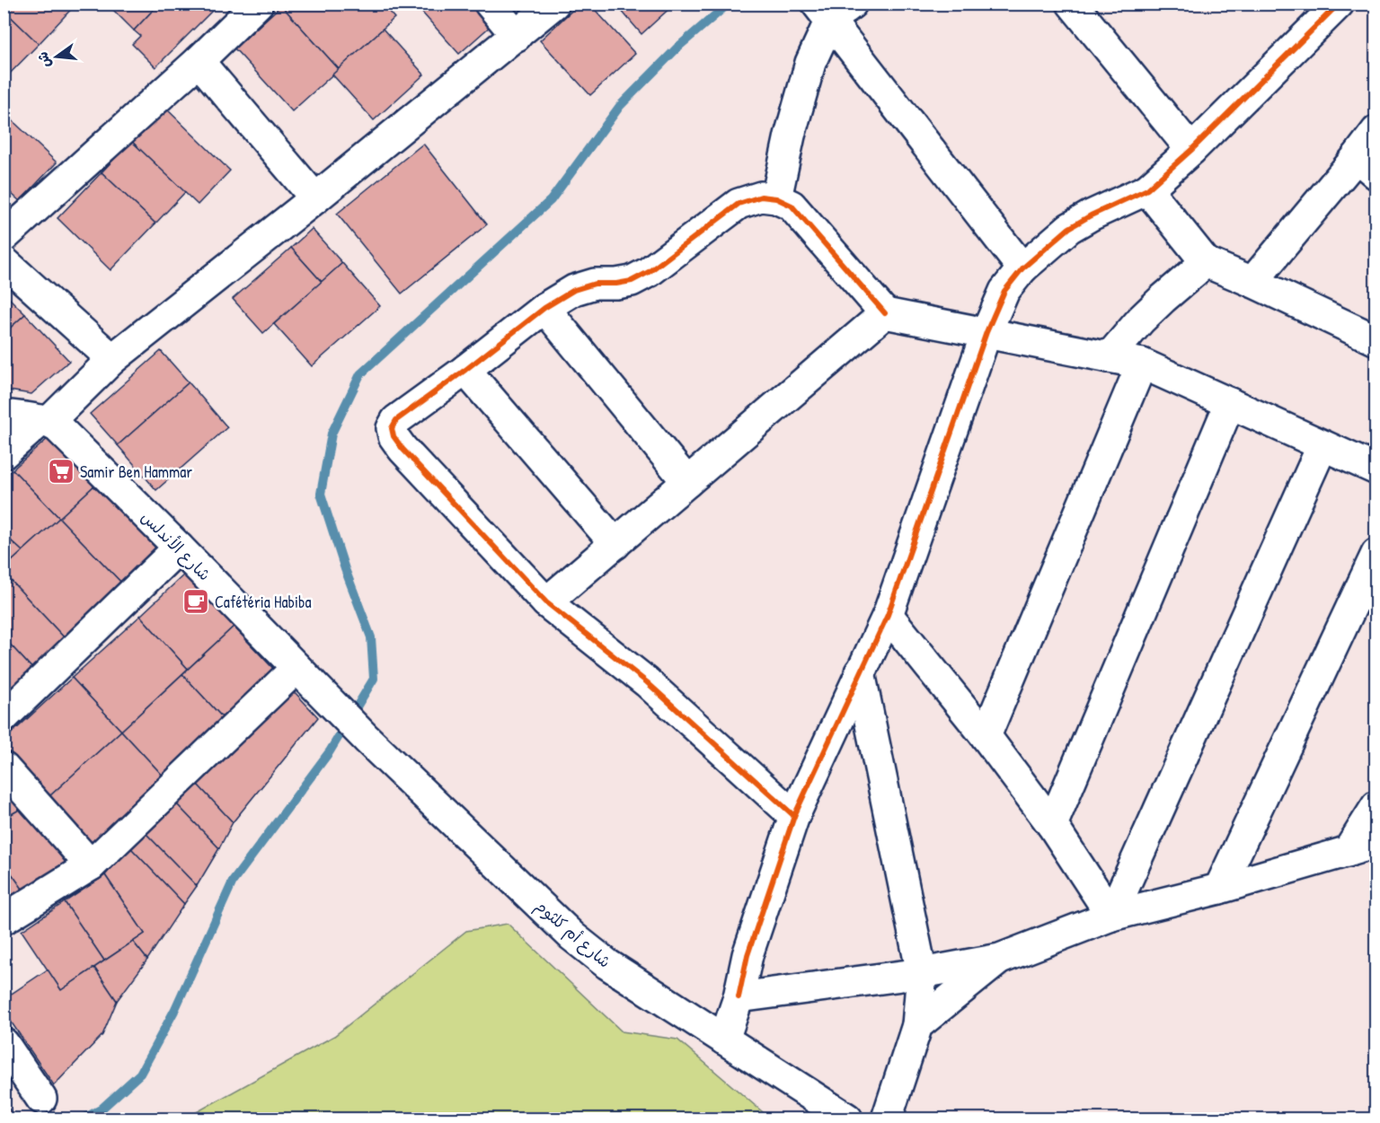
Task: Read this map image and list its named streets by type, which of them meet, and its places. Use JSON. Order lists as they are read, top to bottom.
{
  "streets": {
    "street": ["شارع الأندلس", "شارع أم كلثوم"]
  },
  "crossings": [
    ["شارع الأندلس", "شارع أم كلثوم"]
  ],
  "places": {
    "supermarket": ["Samir Ben Hammar"],
    "cafe": ["Cafétéria Habiba"]
  },
  "north": "left"
}
